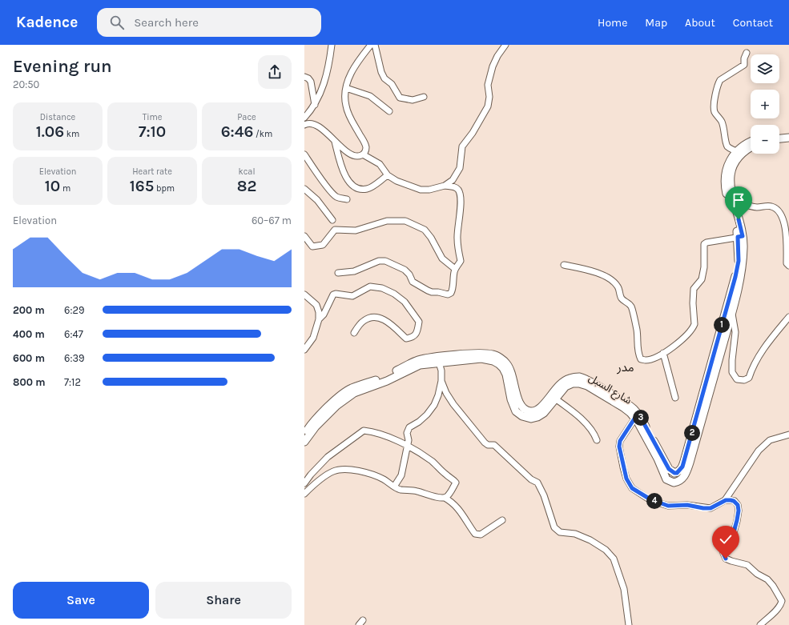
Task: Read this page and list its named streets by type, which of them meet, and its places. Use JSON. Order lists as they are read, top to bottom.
{
  "streets": {
    "main road": ["شارع السبل"]
  },
  "districts": ["مدر"],
  "page": {
    "header": "Kadence",
    "search": "Search here",
    "nav": [
      "Home",
      "Map",
      "About",
      "Contact"
    ],
    "heading": ["Evening run", "20:50"],
    "map_buttons": ["+", "−"],
    "stats": [
      ["Distance", "1.06 km"],
      ["Time", "7:10"],
      ["Pace", "6:46 /km"],
      ["Elevation", "10 m"],
      ["Heart rate", "165 bpm"],
      ["kcal", "82"]
    ],
    "chart": ["Elevation", "60–67 m"],
    "list": [
      {
        "name": "200 m",
        "note": "6:29"
      },
      {
        "name": "400 m",
        "note": "6:47"
      },
      {
        "name": "600 m",
        "note": "6:39"
      },
      {
        "name": "800 m",
        "note": "7:12"
      }
    ],
    "pins": [
      "1",
      "3",
      "2",
      "4"
    ],
    "buttons": ["Save", "Share"]
  }
}
